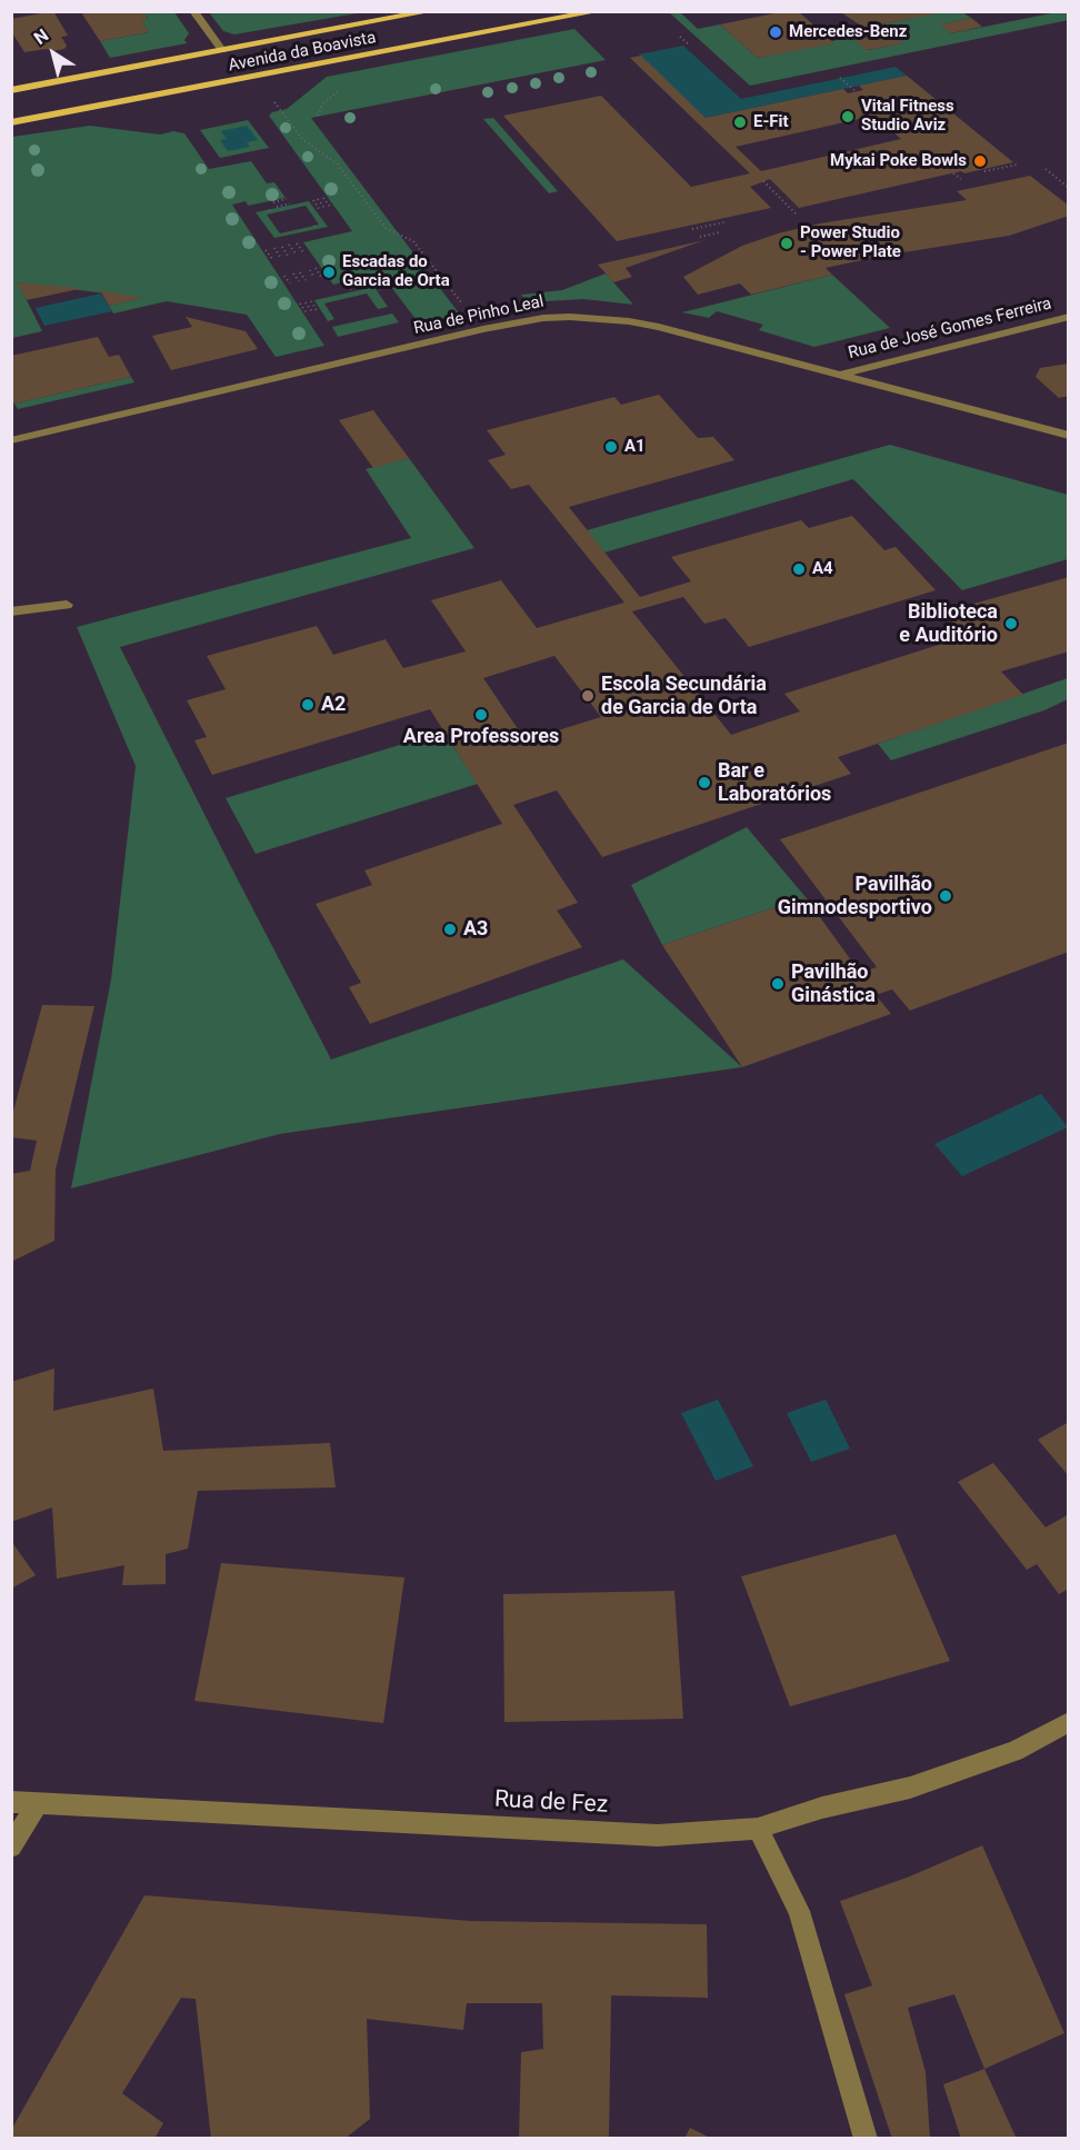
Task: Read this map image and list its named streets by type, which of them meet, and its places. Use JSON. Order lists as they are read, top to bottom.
{
  "streets": {
    "main road": ["Avenida da Boavista"],
    "street": ["Rua de Pinho Leal", "Rua de José Gomes Ferreira", "Rua de Fez"]
  },
  "crossings": [
    ["Rua de Pinho Leal", "Rua de José Gomes Ferreira"]
  ],
  "places": [
    "Mercedes-Benz",
    "Vital Fitness Studio Aviz",
    "E-Fit",
    "Mykai Poke Bowls",
    "Power Studio - Power Plate",
    "Escadas do Garcia de Orta",
    "A1",
    "A4",
    "Biblioteca e Auditório",
    "Escola Secundária de Garcia de Orta",
    "A2",
    "Area Professores",
    "Bar e Laboratórios",
    "Pavilhão Gimnodesportivo",
    "A3",
    "Pavilhão Ginástica"
  ],
  "north": "top left"
}
